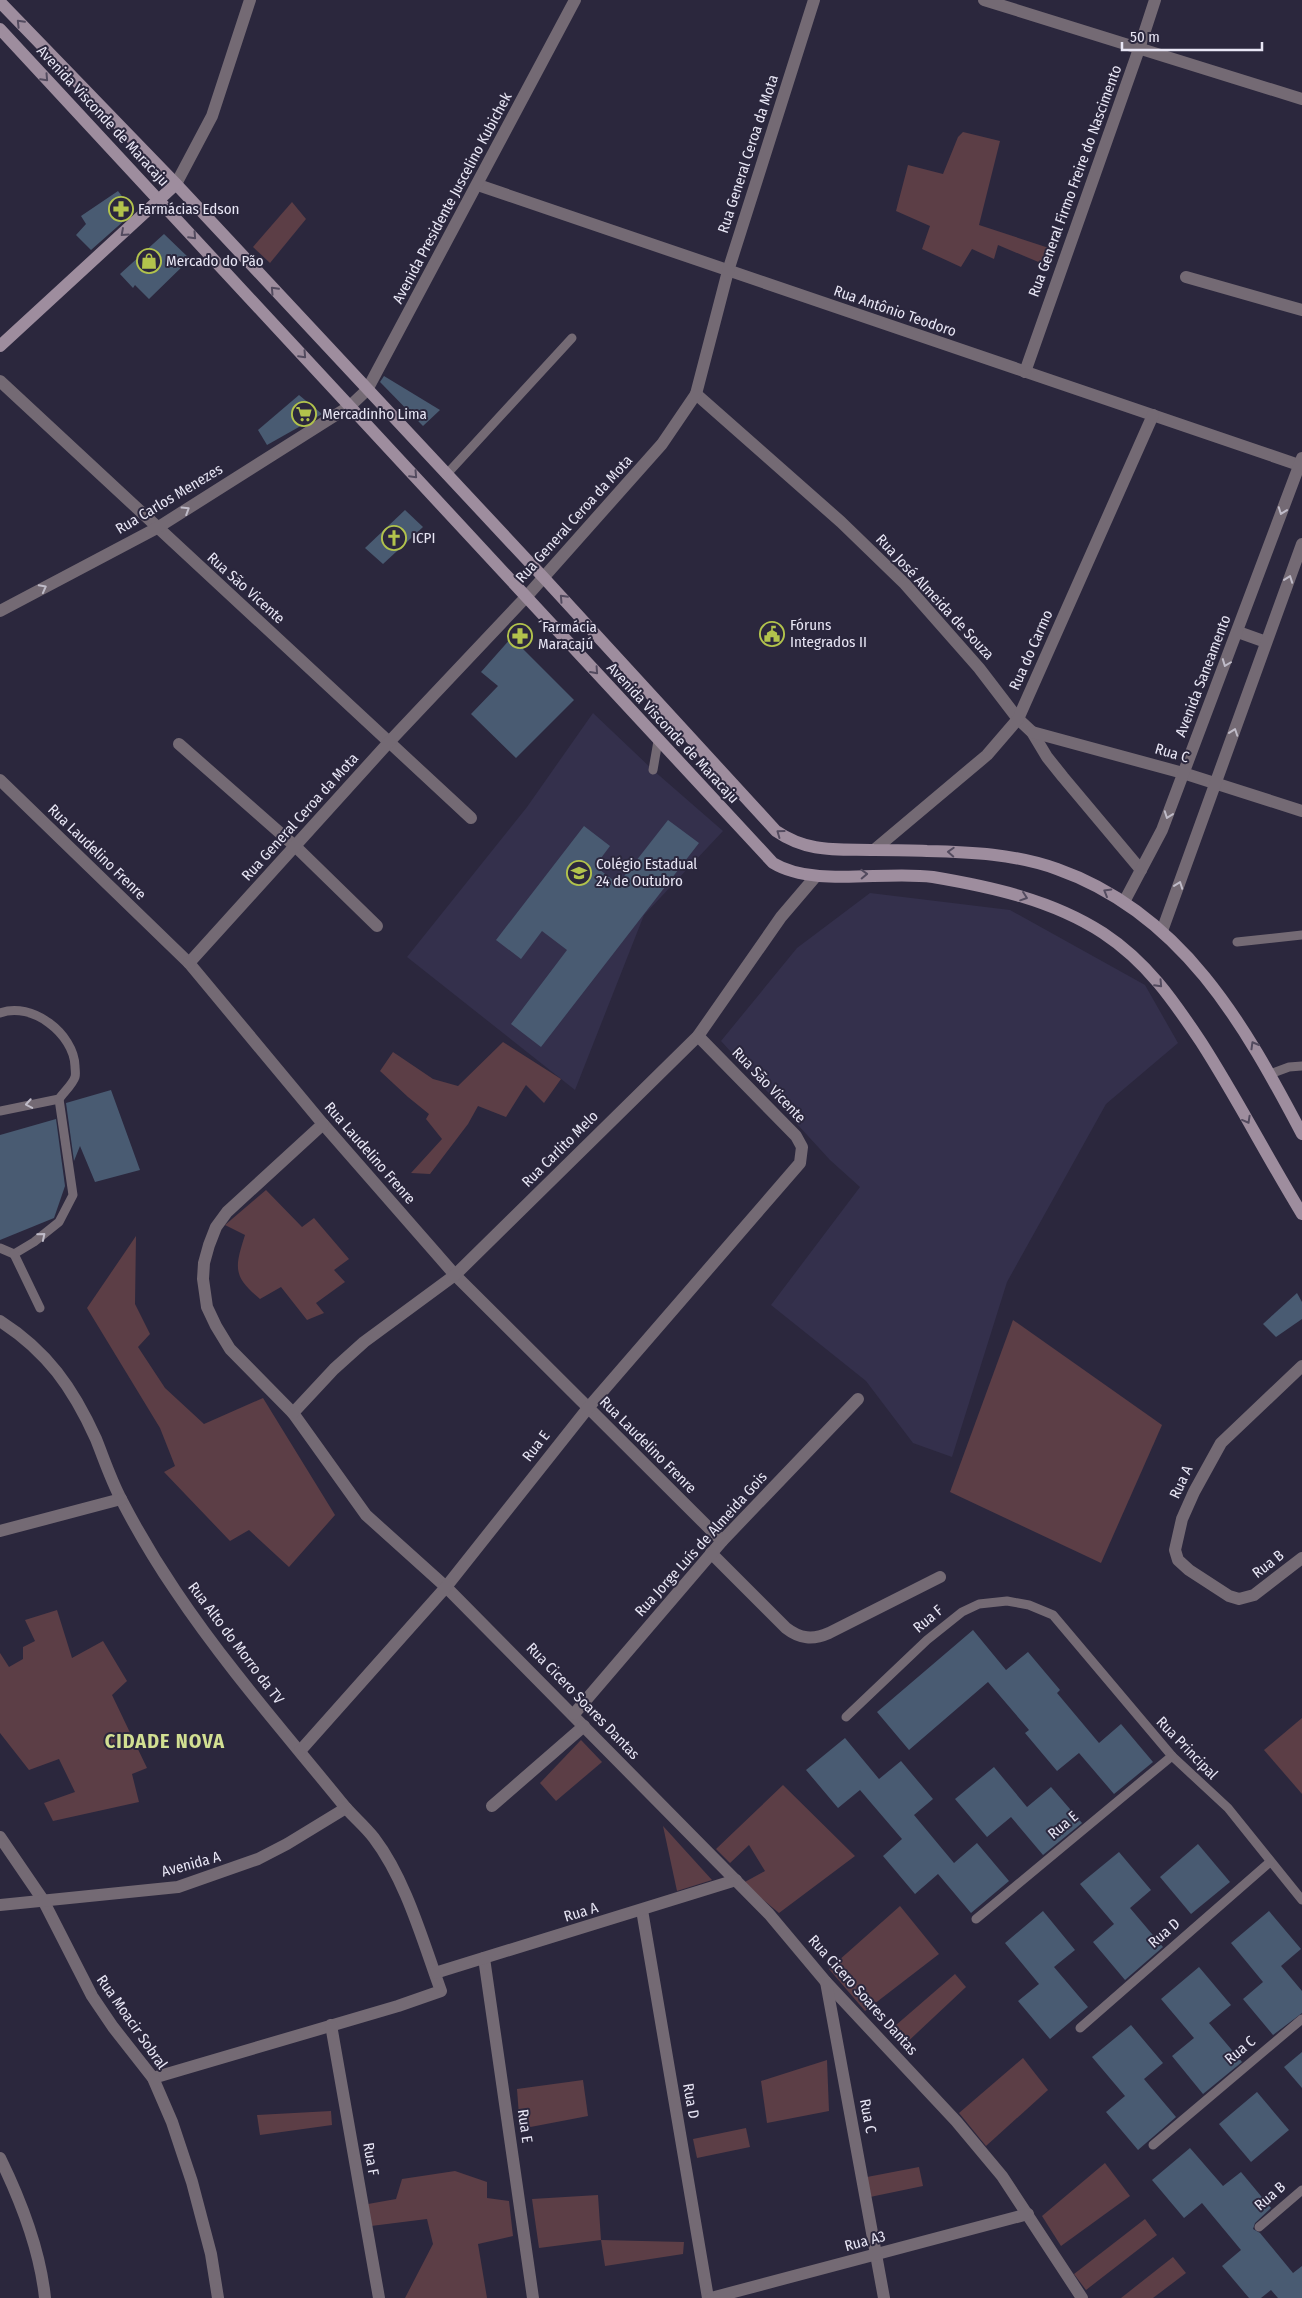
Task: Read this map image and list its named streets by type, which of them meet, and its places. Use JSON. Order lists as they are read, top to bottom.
{
  "streets": {
    "main road": ["Avenida Visconde de Maracaju"],
    "street": [
      "Rua General Ceroa da Mota",
      "Rua General Firmo Freire do Nascimento",
      "Avenida Presidente Juscelino Kubichek",
      "Rua Antônio Teodoro",
      "Rua Carlos Menezes",
      "Rua São Vicente",
      "Rua José Almeida de Souza",
      "Rua do Carmo",
      "Avenida Saneamento",
      "Rua C",
      "Rua Laudelino Frenre",
      "Rua Carlito Melo",
      "Rua E",
      "Rua A",
      "Rua Jorge Luís de Almeida Gois",
      "Rua B",
      "Rua F",
      "Rua Alto do Morro da TV",
      "Rua Cicero Soares Dantas",
      "Avenida A",
      "Rua D",
      "Rua Moacir Sobral",
      "Rua A3"
    ],
    "lane": ["Rua Principal"]
  },
  "crossings": [
    ["Avenida Visconde de Maracaju", "Rua General Ceroa da Mota"],
    ["Avenida Visconde de Maracaju", "Avenida Presidente Juscelino Kubichek"],
    ["Avenida Visconde de Maracaju", "Rua Carlos Menezes"],
    ["Avenida Visconde de Maracaju", "Rua do Carmo"],
    ["Avenida Visconde de Maracaju", "Avenida Saneamento"],
    ["Avenida Visconde de Maracaju", "Rua Carlito Melo"],
    ["Rua General Ceroa da Mota", "Rua Antônio Teodoro"],
    ["Rua General Ceroa da Mota", "Rua São Vicente"],
    ["Rua General Ceroa da Mota", "Rua José Almeida de Souza"],
    ["Rua General Ceroa da Mota", "Rua Laudelino Frenre"],
    ["Rua General Firmo Freire do Nascimento", "Rua Antônio Teodoro"],
    ["Avenida Presidente Juscelino Kubichek", "Rua Antônio Teodoro"],
    ["Avenida Presidente Juscelino Kubichek", "Rua Carlos Menezes"],
    ["Rua Antônio Teodoro", "Rua do Carmo"],
    ["Rua Antônio Teodoro", "Avenida Saneamento"],
    ["Rua Carlos Menezes", "Rua São Vicente"],
    ["Rua São Vicente", "Rua Carlito Melo"],
    ["Rua São Vicente", "Rua E"],
    ["Rua José Almeida de Souza", "Rua do Carmo"],
    ["Rua José Almeida de Souza", "Avenida Saneamento"],
    ["Rua José Almeida de Souza", "Rua C"],
    ["Avenida Saneamento", "Rua C"],
    ["Rua C", "Rua Cicero Soares Dantas"],
    ["Rua C", "Rua A3"],
    ["Rua Laudelino Frenre", "Rua Carlito Melo"],
    ["Rua Laudelino Frenre", "Rua E"],
    ["Rua Laudelino Frenre", "Rua Jorge Luís de Almeida Gois"],
    ["Rua Laudelino Frenre", "Rua Cicero Soares Dantas"],
    ["Rua Carlito Melo", "Rua Cicero Soares Dantas"],
    ["Rua E", "Rua A"],
    ["Rua E", "Rua Alto do Morro da TV"],
    ["Rua E", "Rua Cicero Soares Dantas"],
    ["Rua E", "Rua Principal"],
    ["Rua A", "Rua B"],
    ["Rua A", "Rua Alto do Morro da TV"],
    ["Rua A", "Rua Cicero Soares Dantas"],
    ["Rua A", "Rua D"],
    ["Rua Jorge Luís de Almeida Gois", "Rua Cicero Soares Dantas"],
    ["Rua F", "Rua Alto do Morro da TV"],
    ["Rua F", "Rua Principal"],
    ["Rua Alto do Morro da TV", "Avenida A"],
    ["Rua Cicero Soares Dantas", "Rua A3"],
    ["Rua Principal", "Rua D"],
    ["Avenida A", "Rua Moacir Sobral"],
    ["Rua D", "Rua A3"]
  ],
  "one_way": ["Rua Carlos Menezes"],
  "districts": ["CIDADE NOVA"],
  "places": {
    "pharmacy": ["Farmácias Edson", "´Farmácia Maracajú"],
    "shop": ["Mercado do Pão"],
    "supermarket": ["Mercadinho Lima"],
    "church": ["ICPI"],
    "public building": ["Fóruns Integrados II"],
    "school or university": ["Colégio Estadual 24 de Outubro"]
  },
  "scale_bar": "50 m"
}
